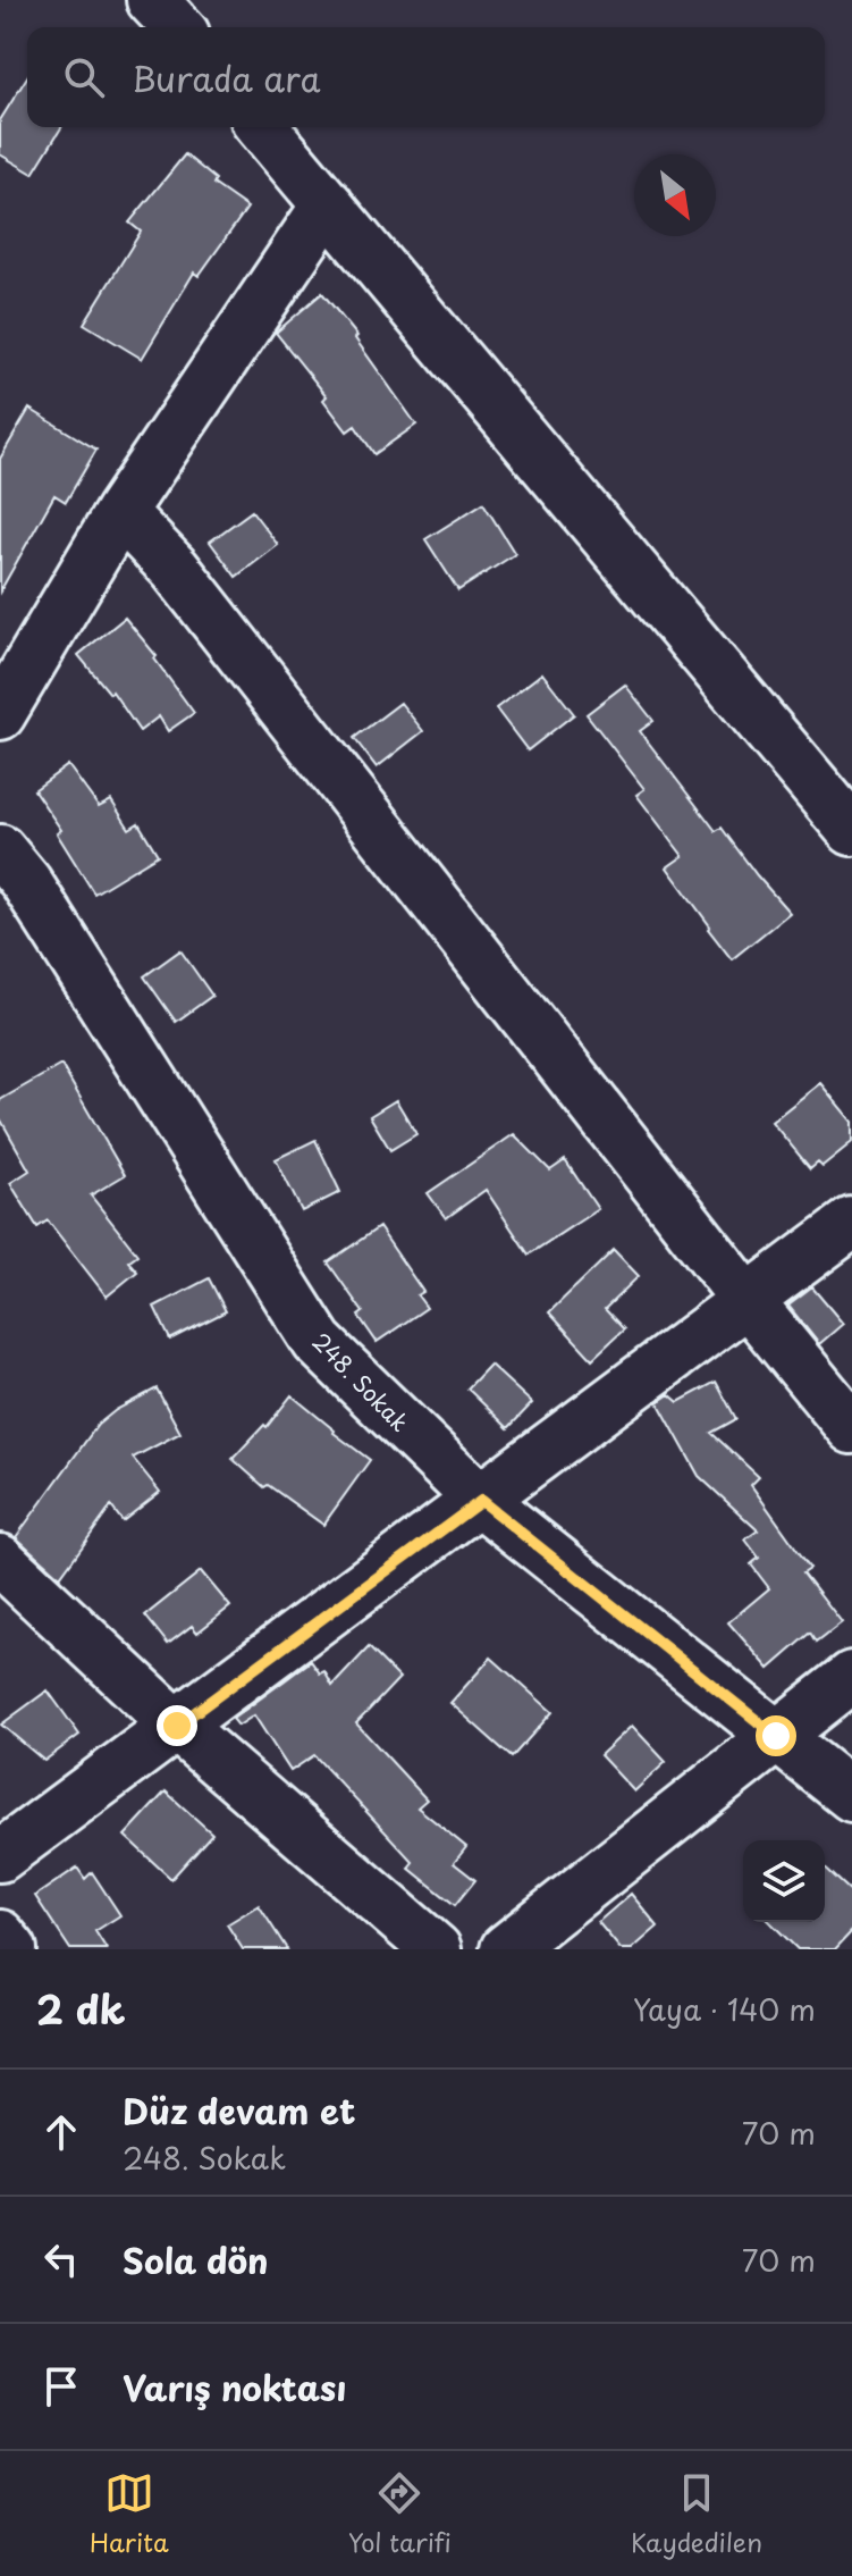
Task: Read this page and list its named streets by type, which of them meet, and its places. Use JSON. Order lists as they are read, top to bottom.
{
  "streets": {
    "street": ["248. Sokak"]
  },
  "north": "bottom right",
  "page": {
    "search": "Burada ara",
    "heading": ["2 dk", "Yaya · 140 m"],
    "list": [
      ["Düz devam et", "248. Sokak", "70 m"],
      ["Sola dön", "70 m"],
      "Varış noktası"
    ],
    "nav": ["Harita", "Yol tarifi", "Kaydedilen"]
  }
}
